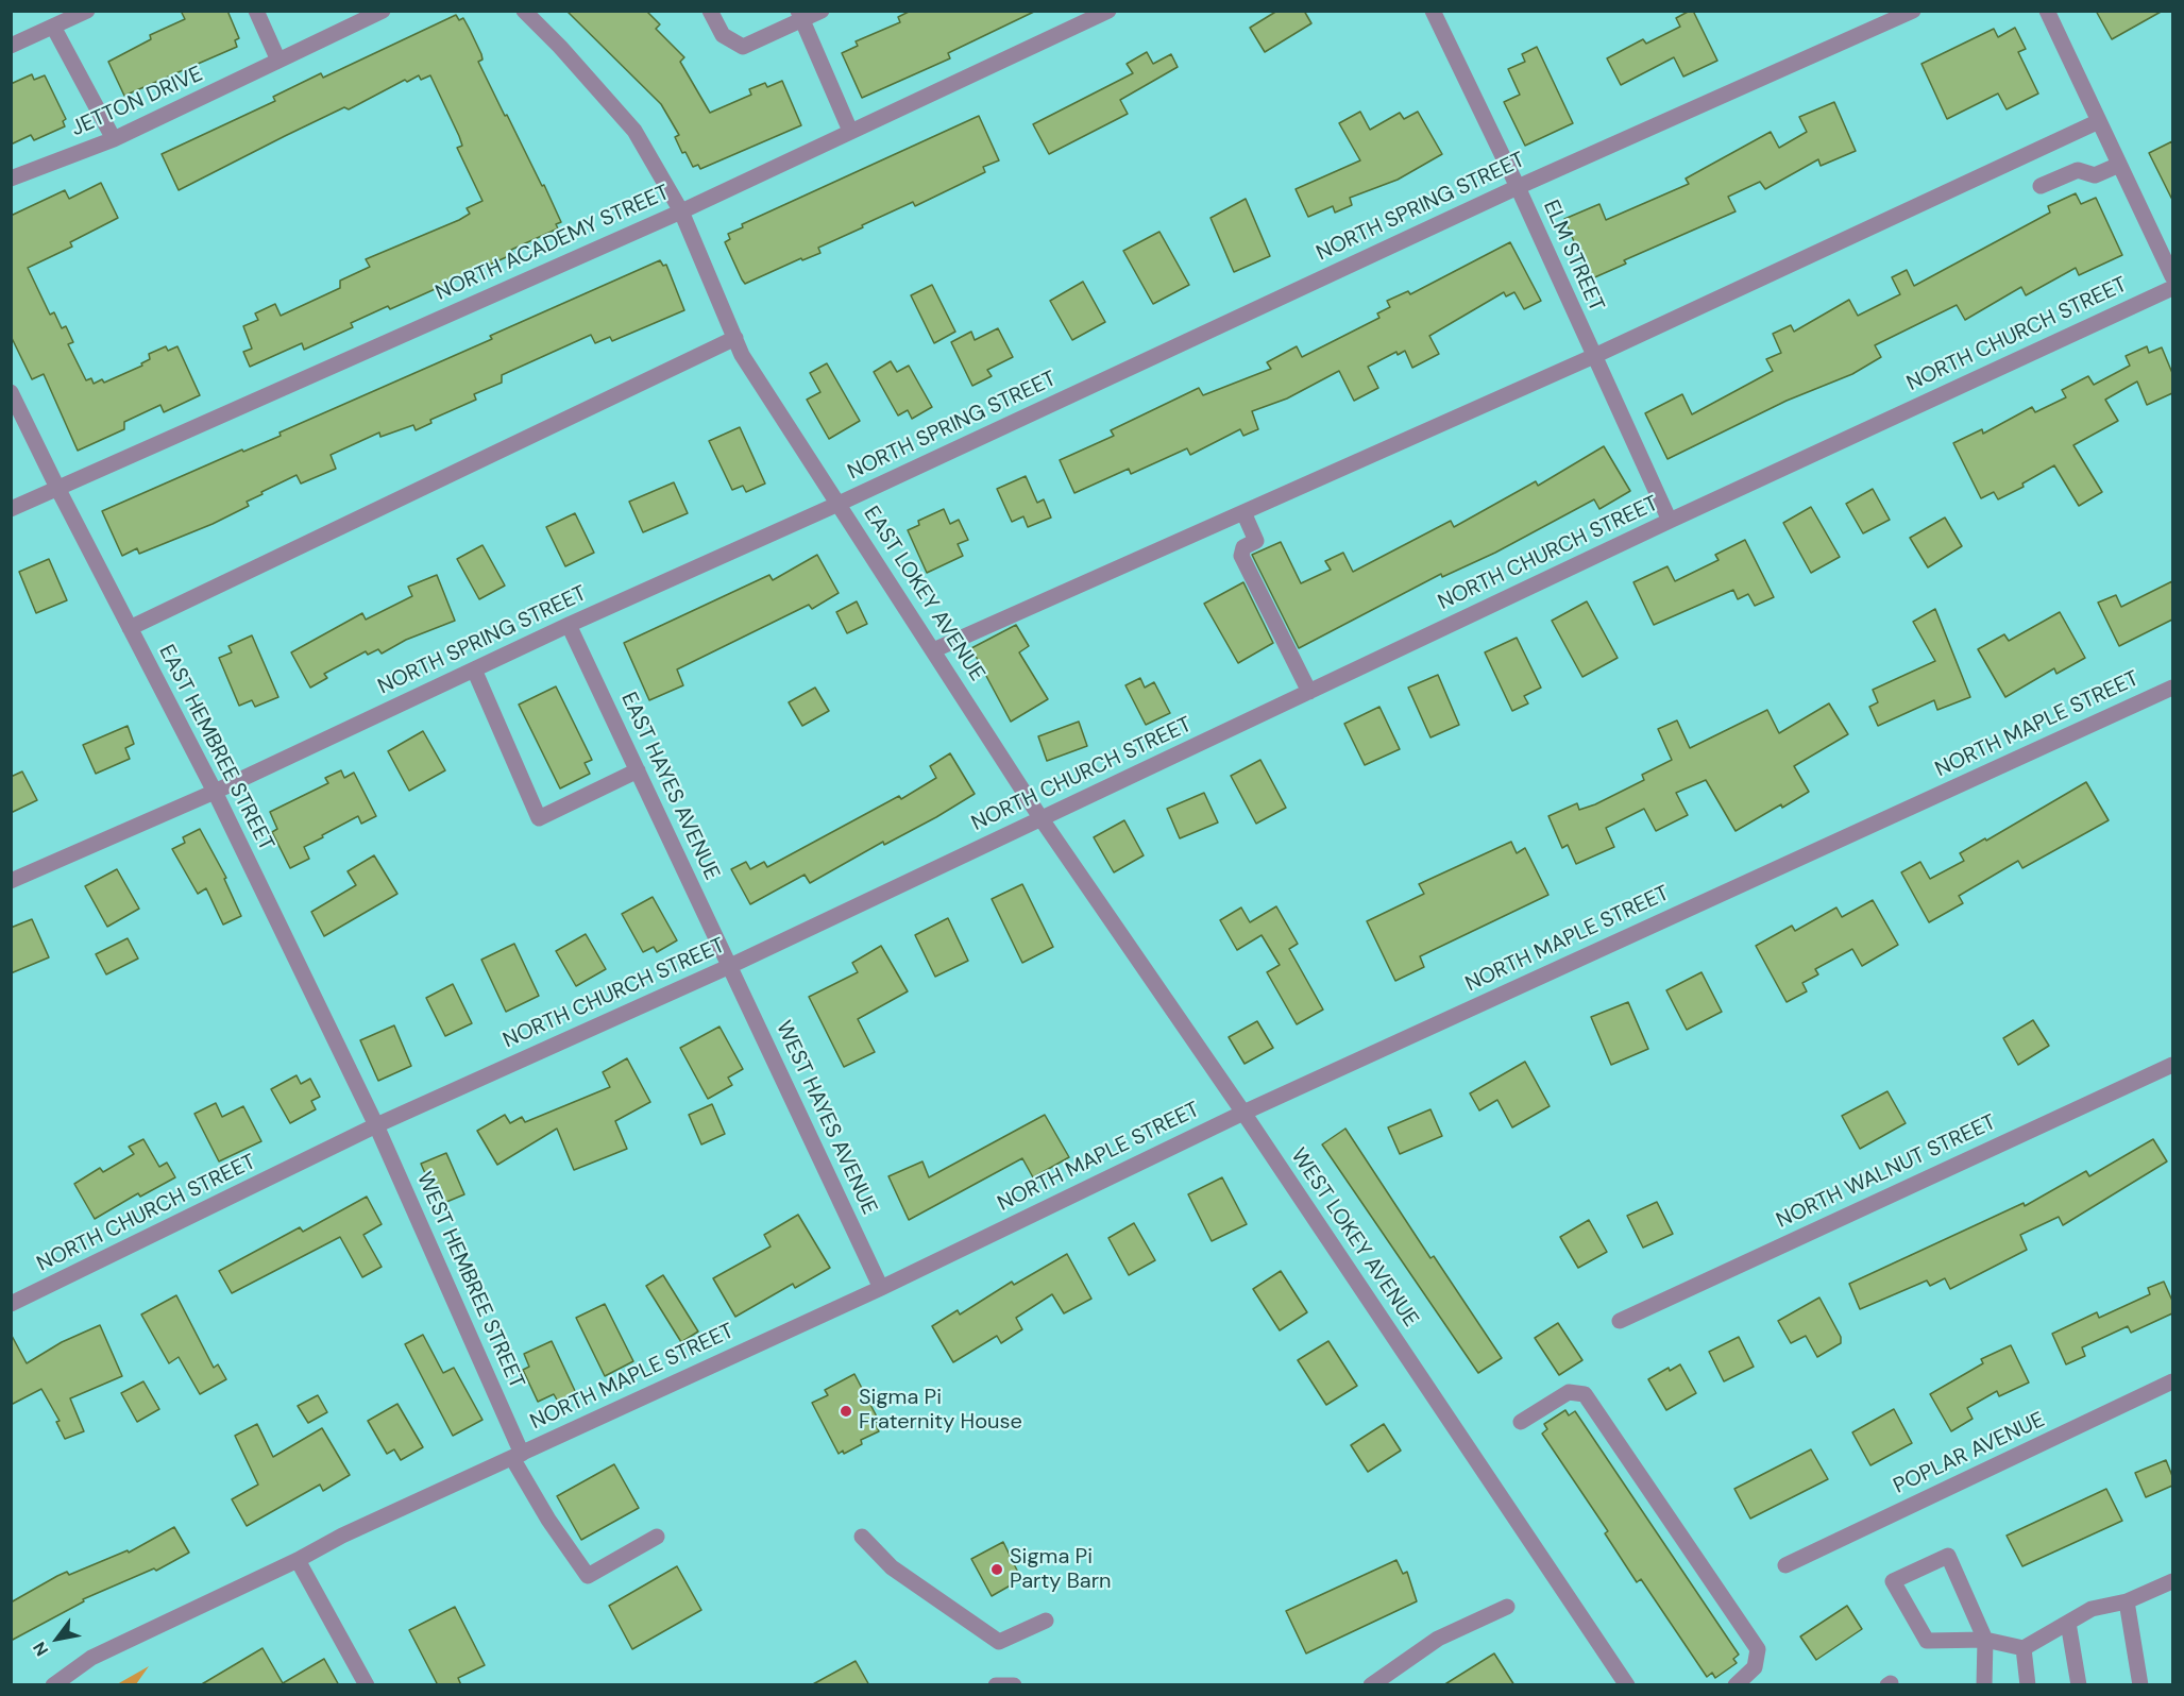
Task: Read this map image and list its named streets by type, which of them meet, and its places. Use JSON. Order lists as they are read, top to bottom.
{
  "streets": {
    "street": [
      "JETTON DRIVE",
      "NORTH SPRING STREET",
      "NORTH ACADEMY STREET",
      "ELM STREET",
      "NORTH CHURCH STREET",
      "EAST LOKEY AVENUE",
      "NORTH MAPLE STREET",
      "EAST HEMBREE STREET",
      "EAST HAYES AVENUE",
      "WEST HAYES AVENUE",
      "NORTH WALNUT STREET",
      "WEST LOKEY AVENUE",
      "WEST HEMBREE STREET",
      "POPLAR AVENUE"
    ]
  },
  "crossings": [
    ["NORTH SPRING STREET", "ELM STREET"],
    ["NORTH SPRING STREET", "EAST LOKEY AVENUE"],
    ["NORTH SPRING STREET", "EAST HEMBREE STREET"],
    ["NORTH SPRING STREET", "EAST HAYES AVENUE"],
    ["NORTH ACADEMY STREET", "EAST LOKEY AVENUE"],
    ["NORTH ACADEMY STREET", "EAST HEMBREE STREET"],
    ["ELM STREET", "NORTH CHURCH STREET"],
    ["NORTH CHURCH STREET", "EAST LOKEY AVENUE"],
    ["NORTH CHURCH STREET", "EAST HEMBREE STREET"],
    ["NORTH CHURCH STREET", "EAST HAYES AVENUE"],
    ["NORTH CHURCH STREET", "WEST HAYES AVENUE"],
    ["NORTH CHURCH STREET", "WEST LOKEY AVENUE"],
    ["NORTH CHURCH STREET", "WEST HEMBREE STREET"],
    ["EAST LOKEY AVENUE", "WEST LOKEY AVENUE"],
    ["NORTH MAPLE STREET", "WEST HAYES AVENUE"],
    ["NORTH MAPLE STREET", "WEST LOKEY AVENUE"],
    ["NORTH MAPLE STREET", "WEST HEMBREE STREET"],
    ["EAST HEMBREE STREET", "WEST HEMBREE STREET"],
    ["EAST HAYES AVENUE", "WEST HAYES AVENUE"]
  ],
  "places": ["Sigma Pi Fraternity House", "Sigma Pi Party Barn"],
  "north": "bottom left"
}
